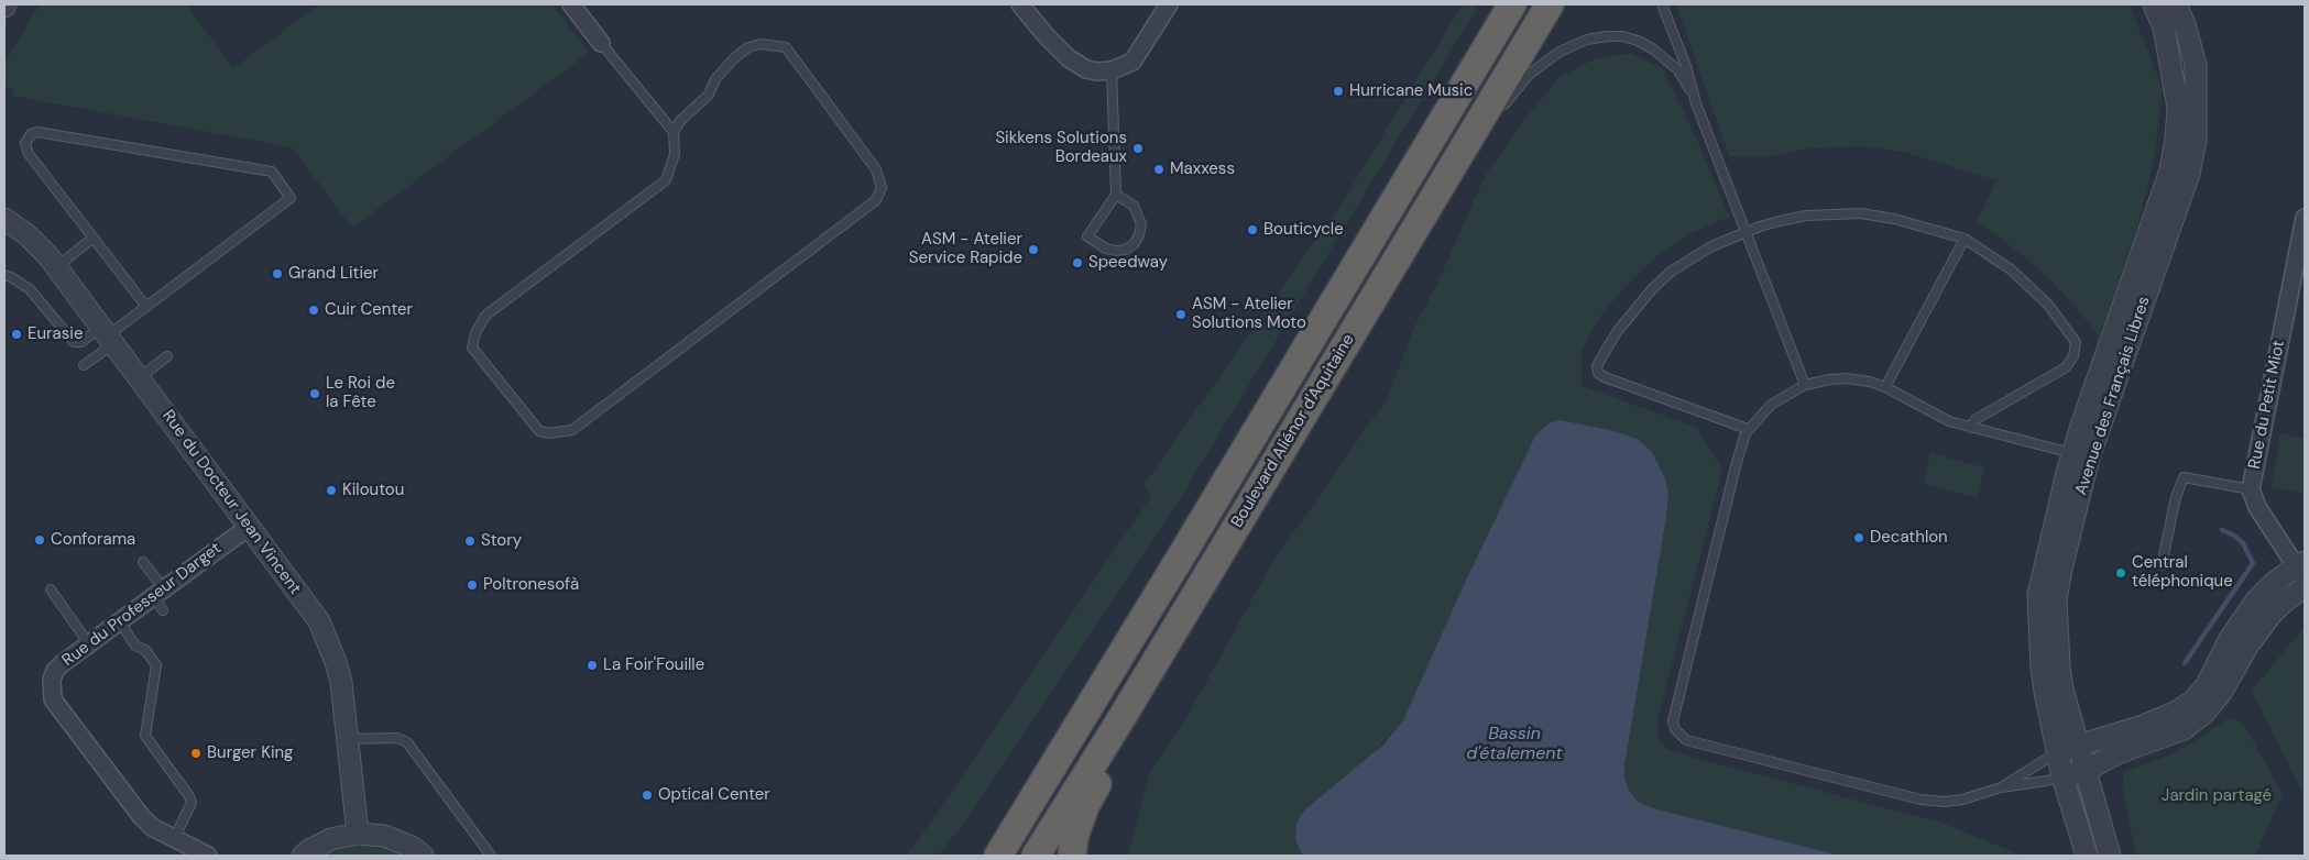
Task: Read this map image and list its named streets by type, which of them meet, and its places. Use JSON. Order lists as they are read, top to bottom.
{
  "streets": {
    "highway": ["Boulevard Aliénor d'Aquitaine"],
    "street": [
      "Avenue des Français Libres",
      "Rue du Petit Miot",
      "Rue du Docteur Jean Vincent",
      "Rue du Professeur Darget"
    ]
  },
  "crossings": [
    ["Rue du Docteur Jean Vincent", "Rue du Professeur Darget"]
  ],
  "water": ["Bassin d'étalement"],
  "parks": ["Jardin partagé"],
  "places": [
    "Hurricane Music",
    "Sikkens Solutions Bordeaux",
    "Maxxess",
    "Bouticycle",
    "ASM - Atelier Service Rapide",
    "Speedway",
    "Grand Litier",
    "Cuir Center",
    "ASM - Atelier Solutions Moto",
    "Eurasie",
    "Le Roi de la Fête",
    "Kiloutou",
    "Decathlon",
    "Conforama",
    "Story",
    "Central téléphonique",
    "Poltronesofà",
    "La Foir'Fouille",
    "Burger King",
    "Optical Center"
  ]
}
